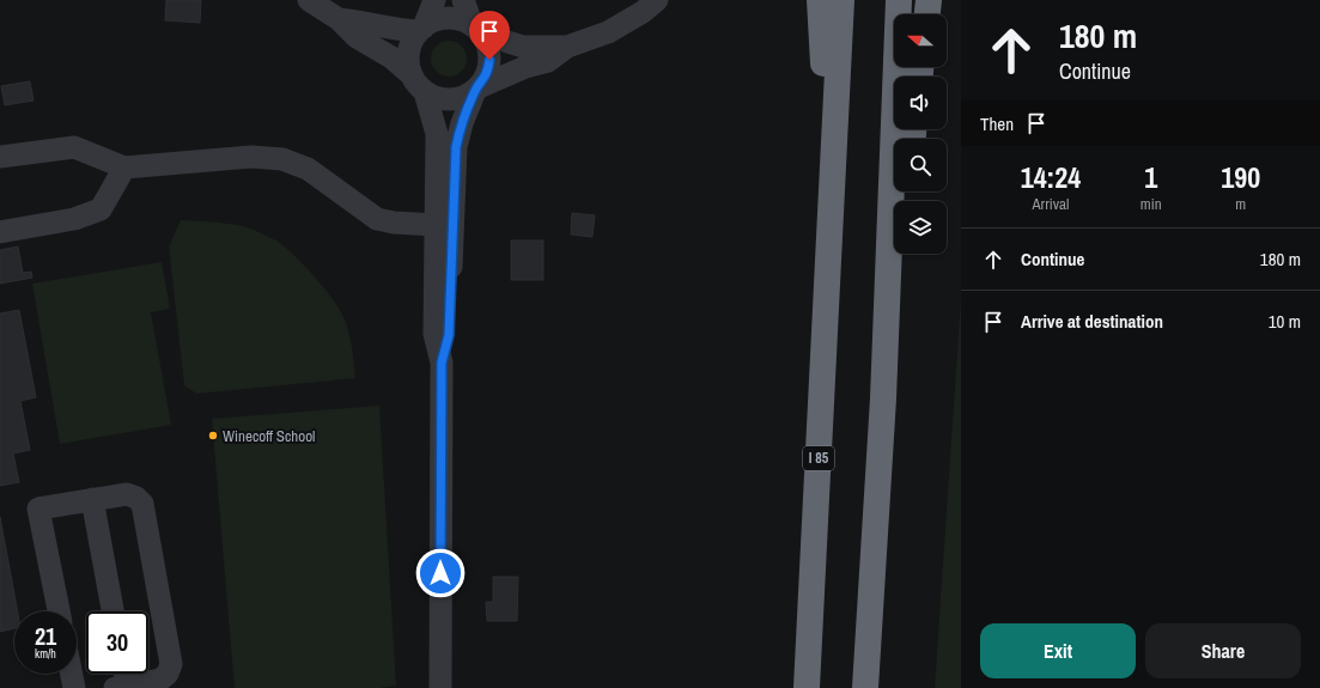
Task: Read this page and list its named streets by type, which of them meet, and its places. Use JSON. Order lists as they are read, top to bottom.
{
  "streets": {
    "highway": ["I 85"]
  },
  "places": ["Winecoff School"],
  "north": "left",
  "page": {
    "turn": ["180 m", "Continue"],
    "then": "Then",
    "eta": [
      "14:24",
      "Arrival",
      "1",
      "min",
      "190",
      "m"
    ],
    "list": [
      {
        "name": "Continue",
        "value": "180 m"
      },
      {
        "name": "Arrive at destination",
        "value": "10 m"
      }
    ],
    "speed": "21 km/h",
    "limit": "30",
    "buttons": ["Exit", "Share"]
  }
}
